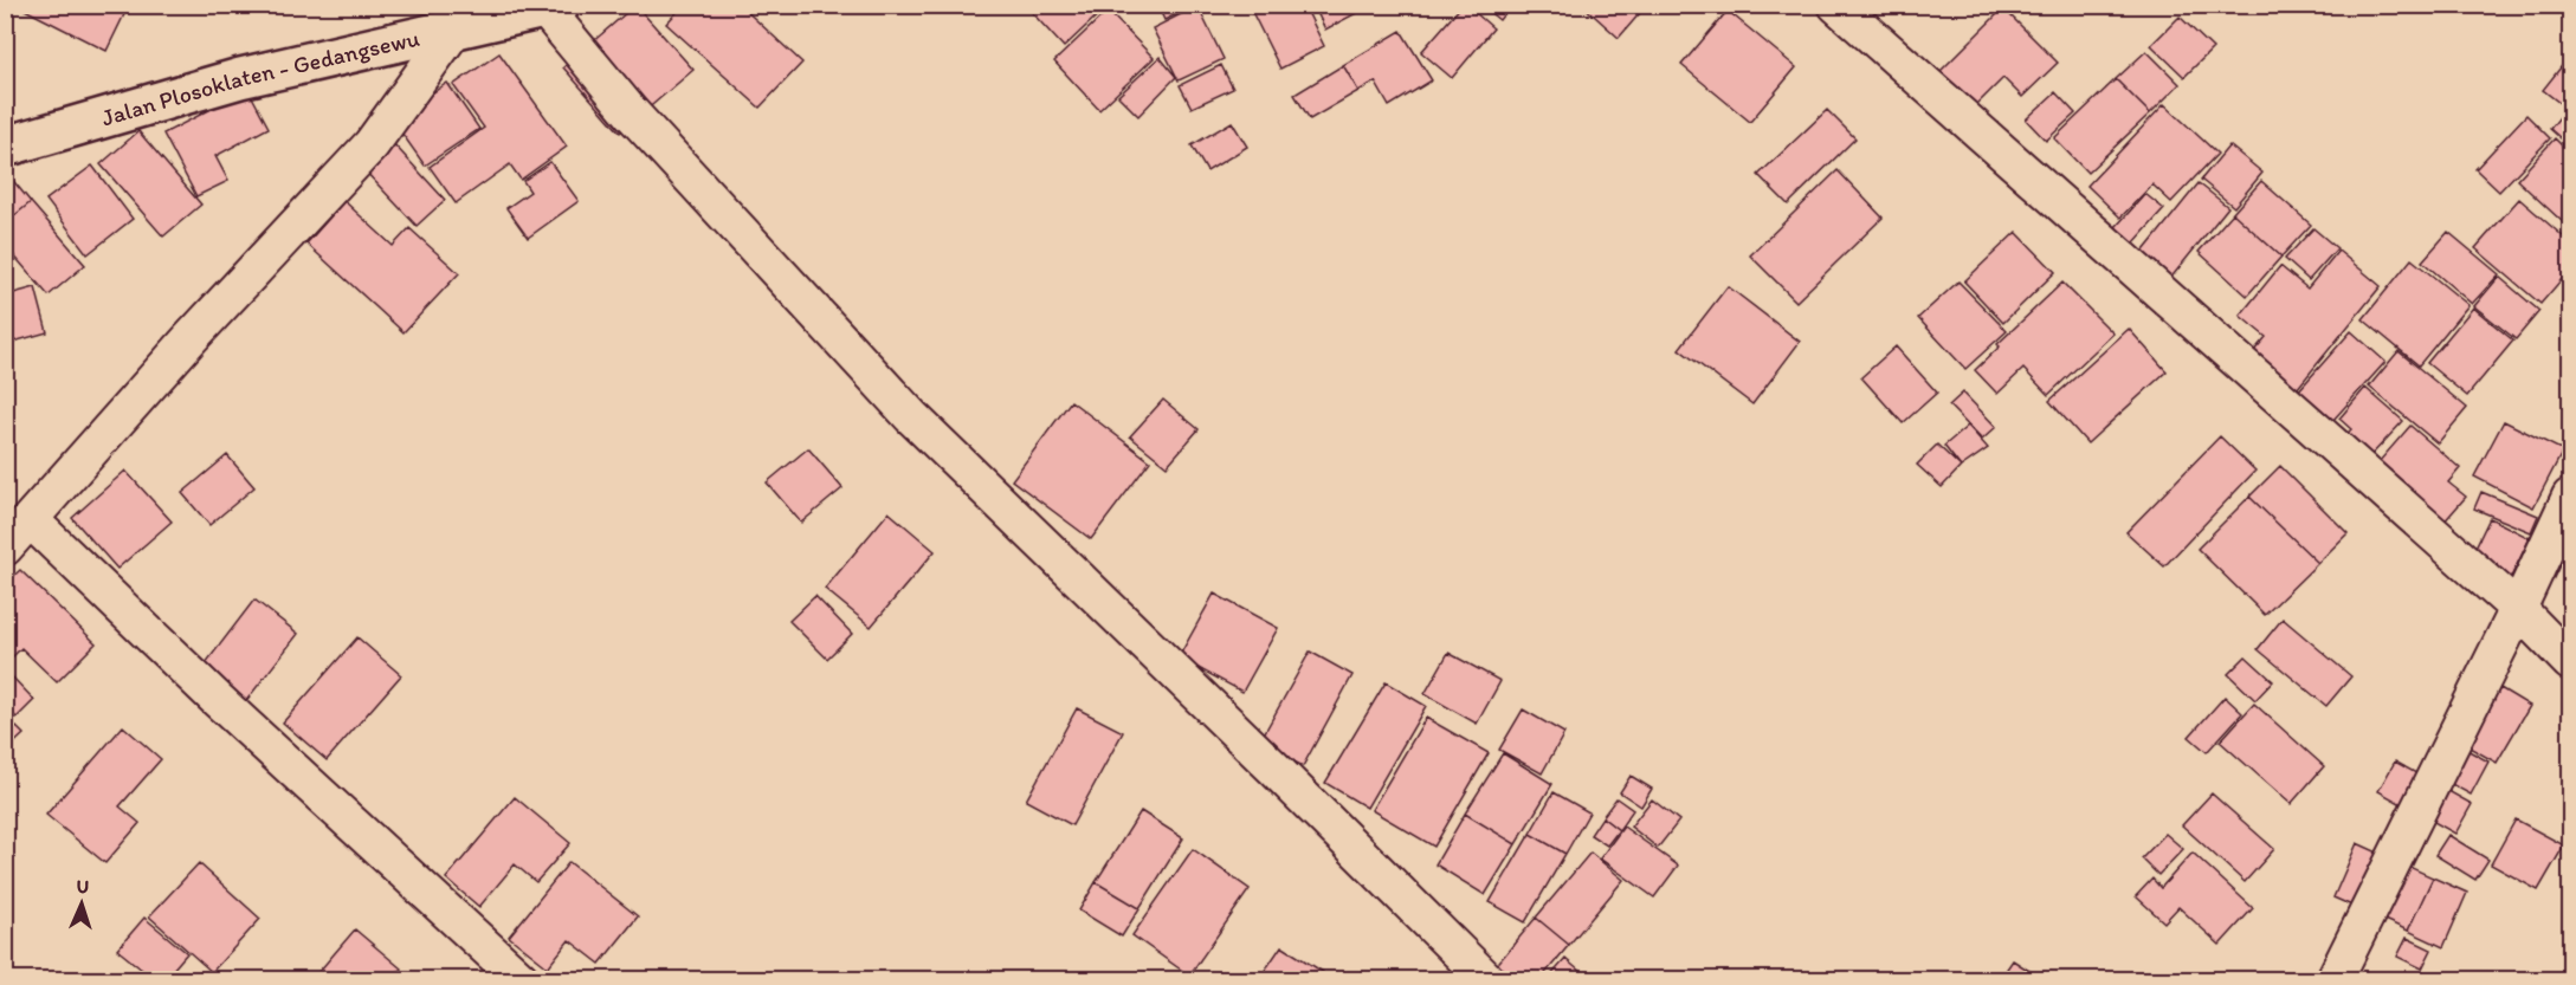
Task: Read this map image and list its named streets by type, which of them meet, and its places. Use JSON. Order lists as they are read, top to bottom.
{
  "streets": {
    "main road": ["Jalan Plosoklaten - Gedangsewu"]
  },
  "north": "top"
}
